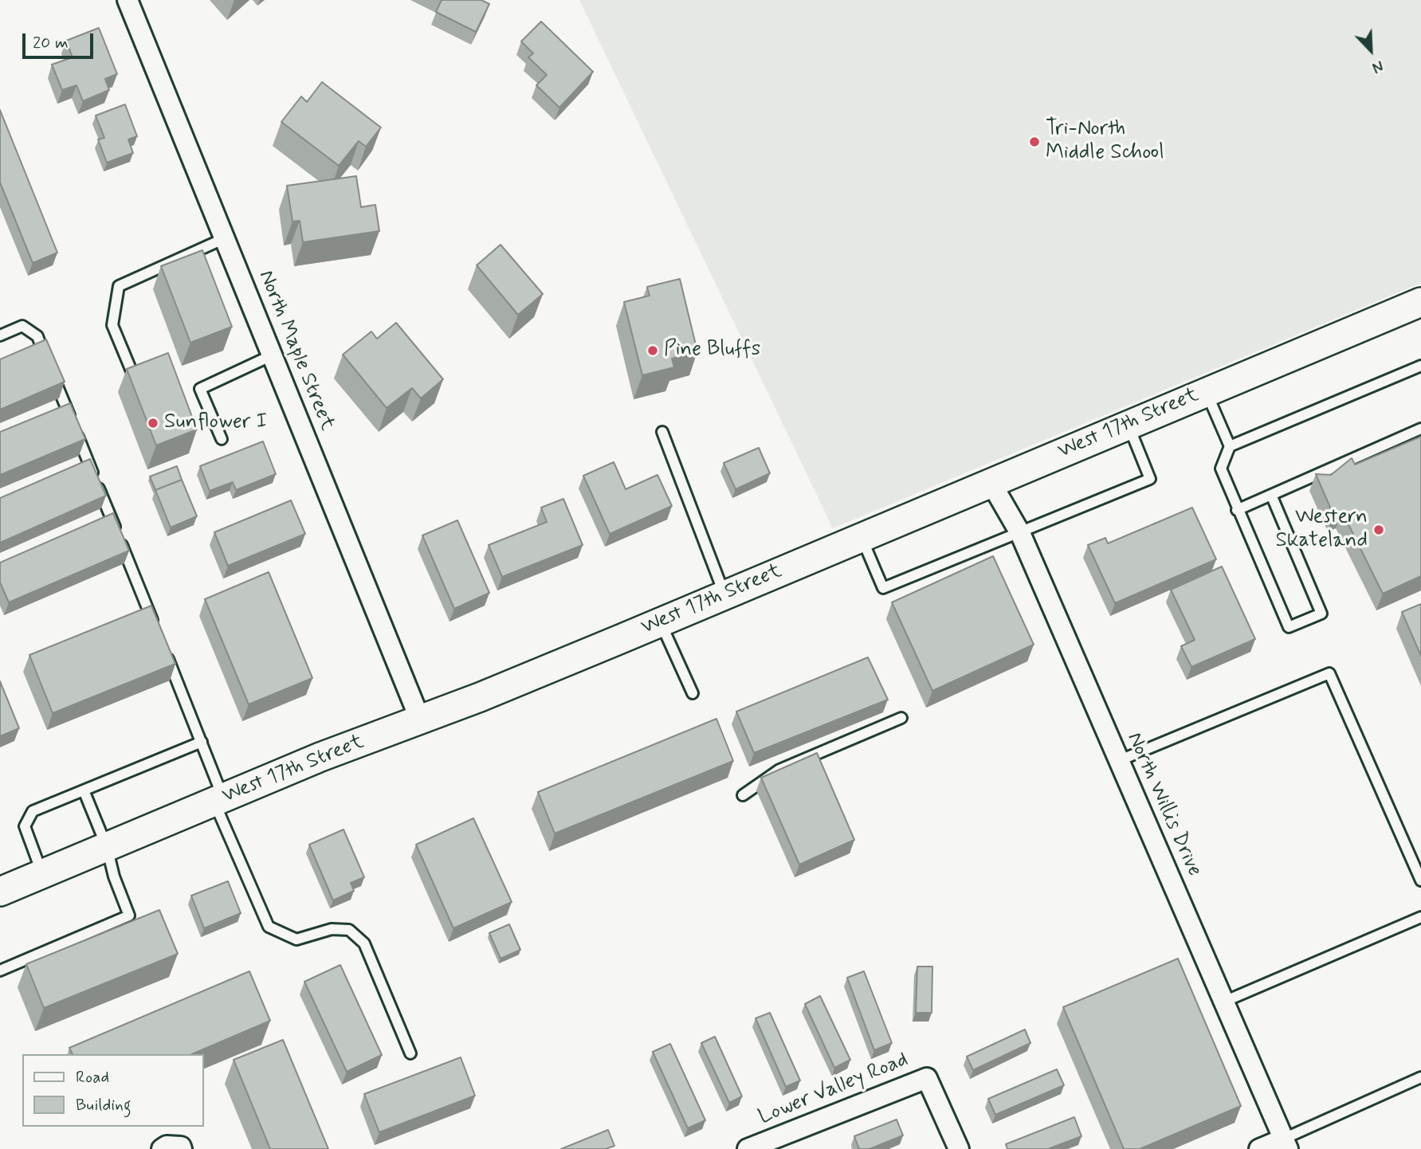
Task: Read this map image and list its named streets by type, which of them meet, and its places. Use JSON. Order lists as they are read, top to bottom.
{
  "streets": {
    "main road": ["West 17th Street"],
    "street": ["North Maple Street", "North Willis Drive", "Lower Valley Road"]
  },
  "crossings": [
    ["North Maple Street", "West 17th Street"],
    ["West 17th Street", "North Willis Drive"]
  ],
  "places": [
    "Tri-North Middle School",
    "Pine Bluffs",
    "Sunflower I",
    "Western Skateland"
  ],
  "legend": ["Road", "Building"],
  "scale_bar": "20 m",
  "north": "bottom right"
}
